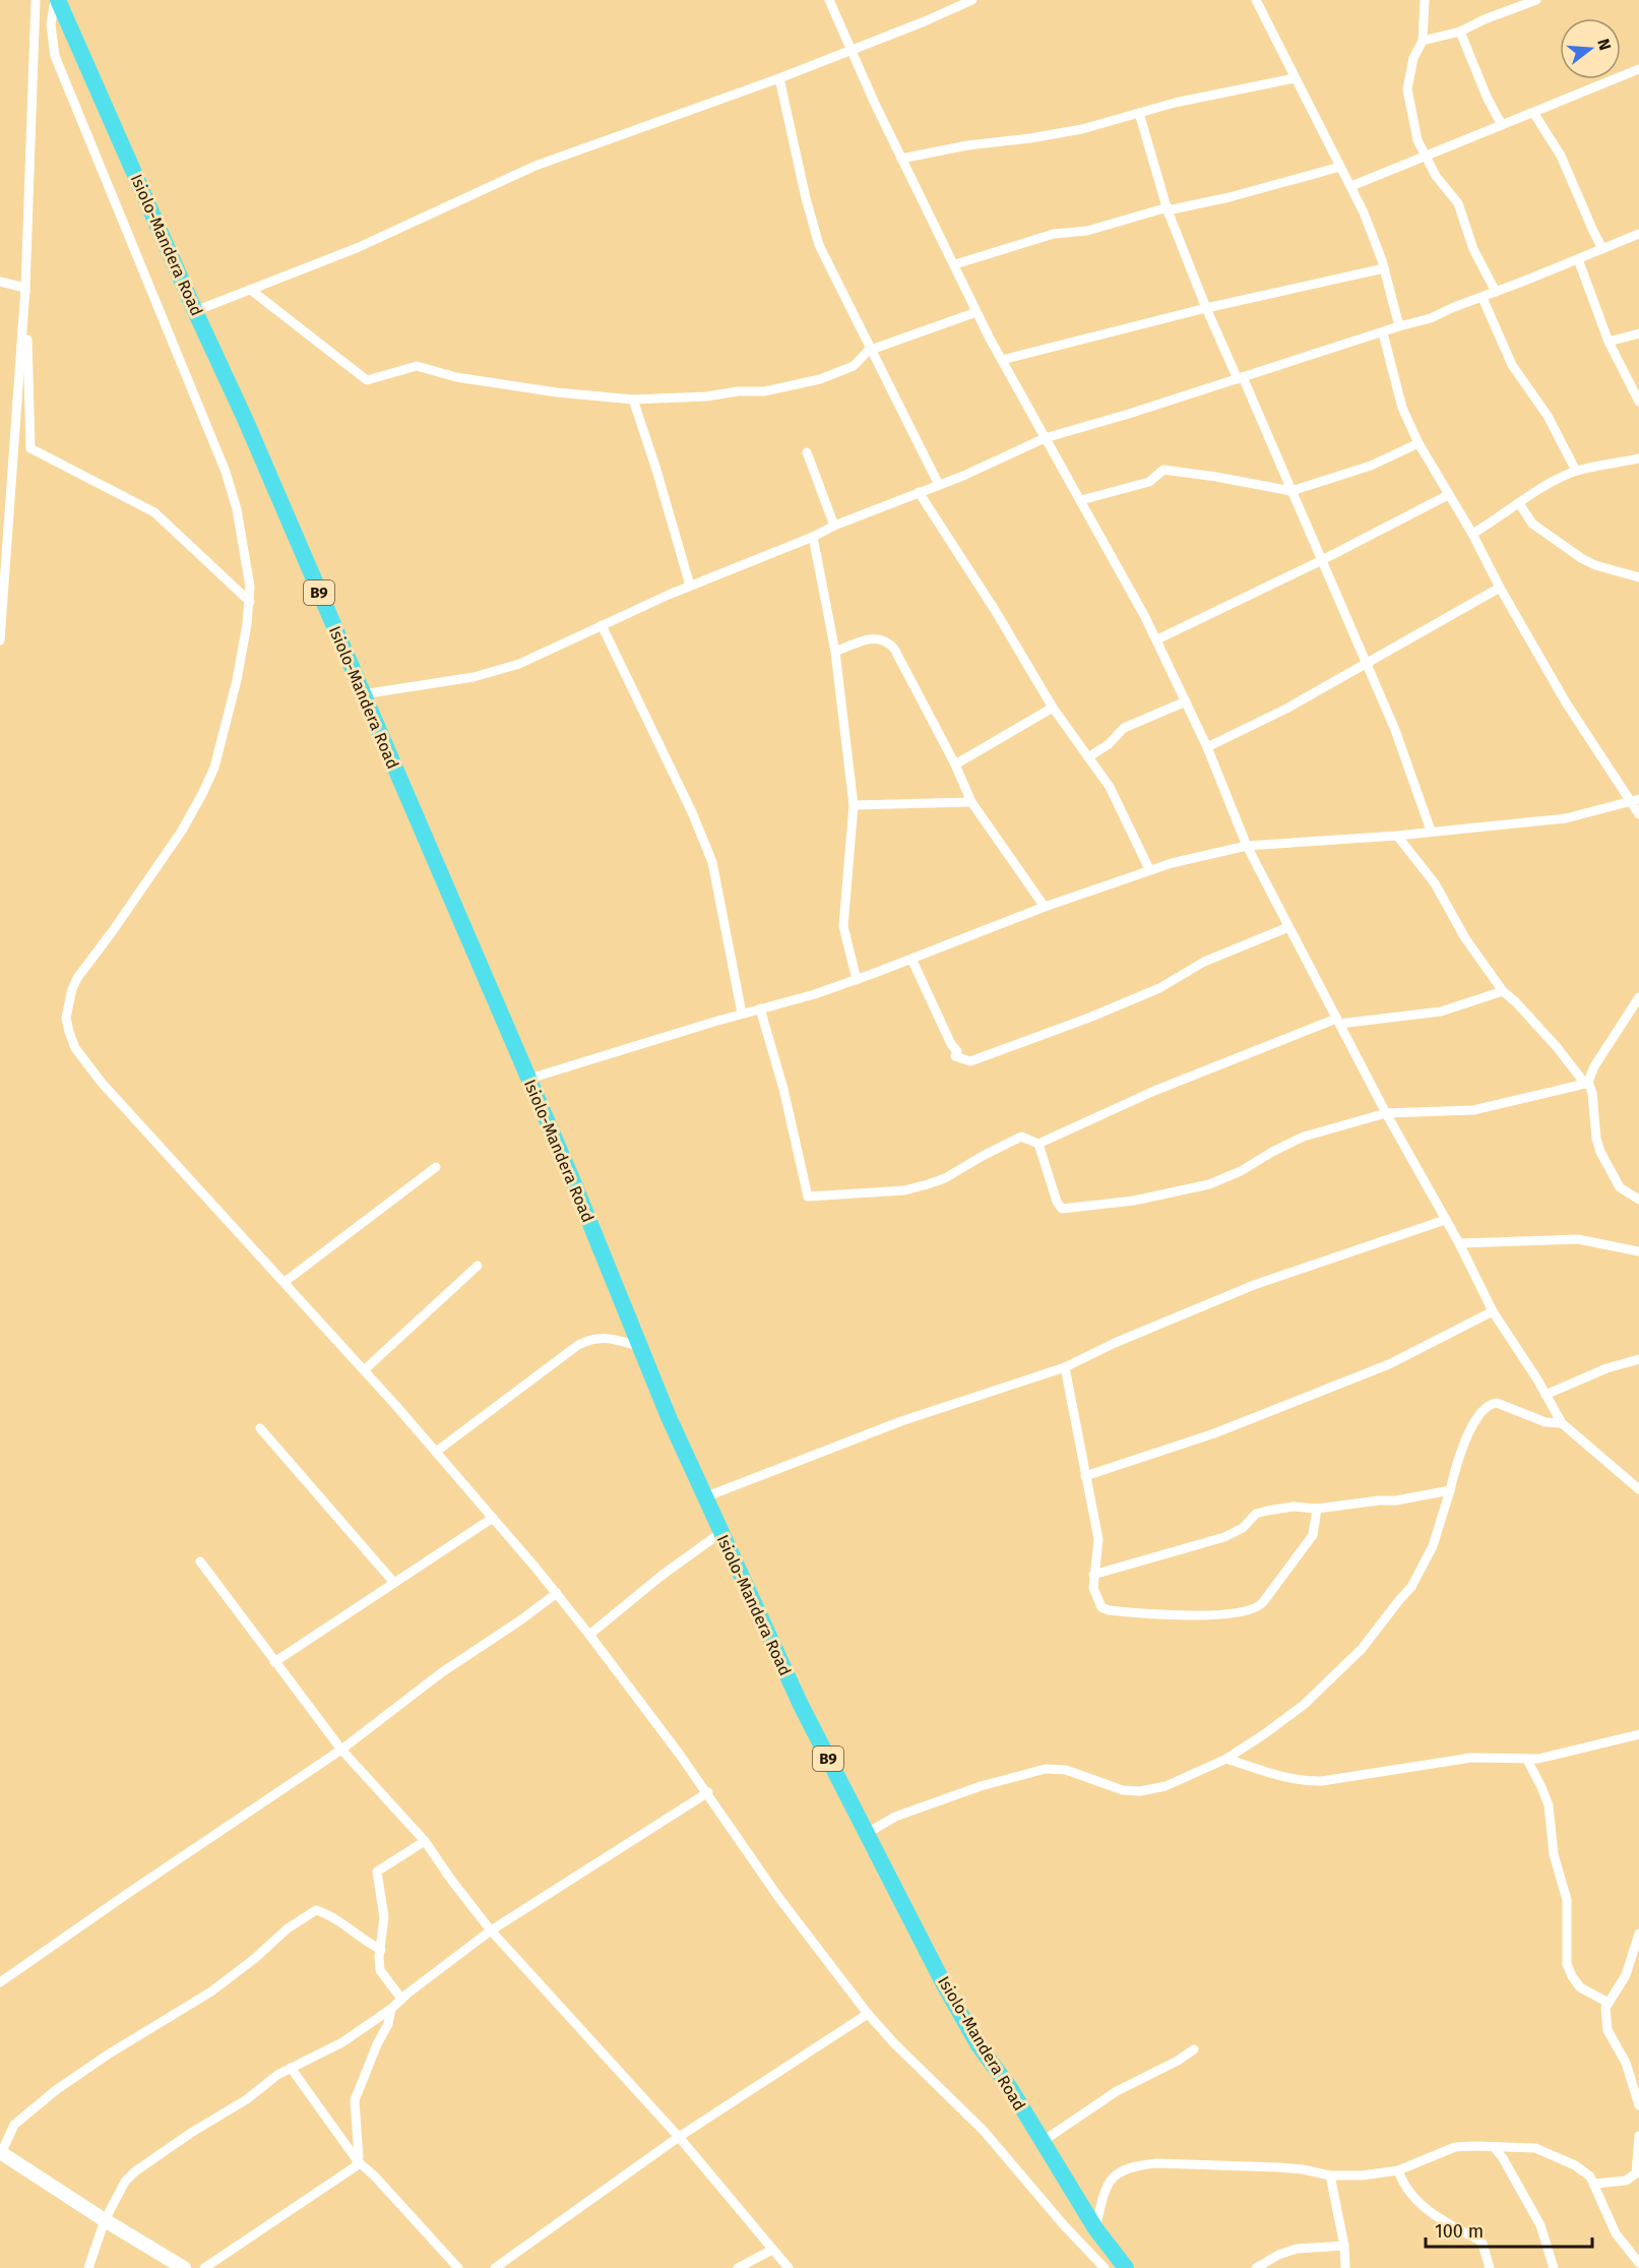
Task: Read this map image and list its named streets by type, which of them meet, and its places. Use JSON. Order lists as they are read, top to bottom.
{
  "streets": {
    "highway": ["Isiolo-Mandera Road", "B9"]
  },
  "scale_bar": "100 m",
  "north": "right"
}
